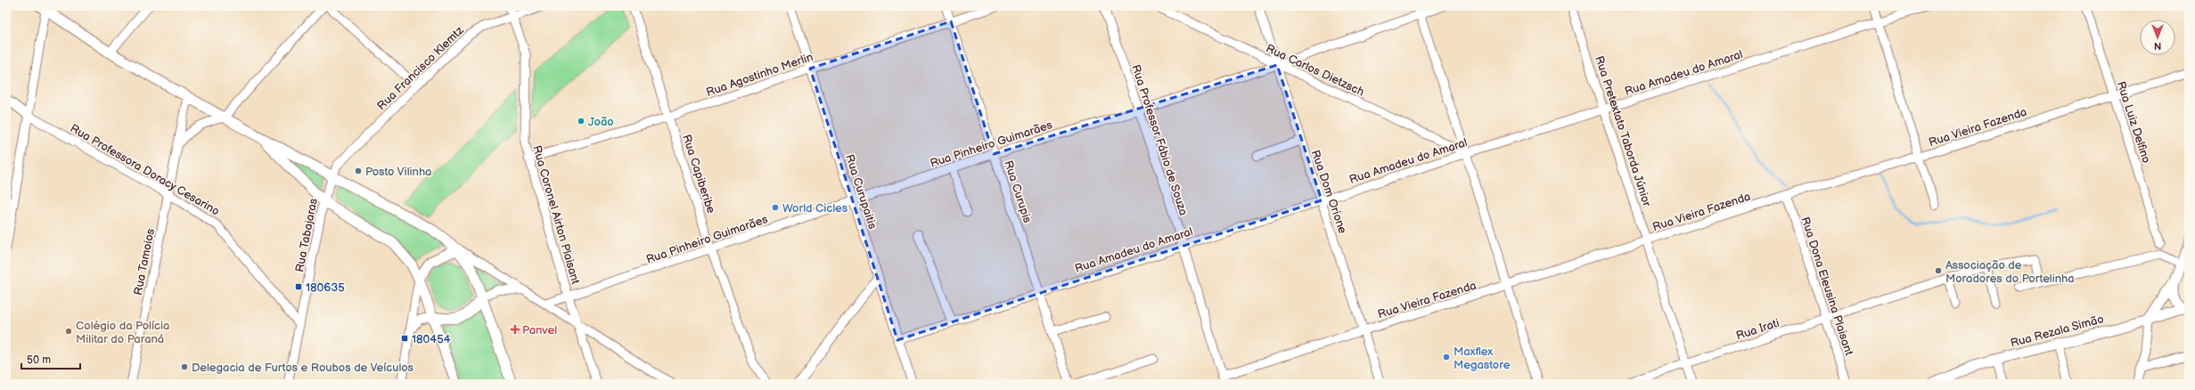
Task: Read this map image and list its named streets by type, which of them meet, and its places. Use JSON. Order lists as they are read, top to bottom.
{
  "streets": {
    "main road": ["Rua Rezala Simão"],
    "street": [
      "Rua Francisco Klemtz",
      "Rua Carlos Dietzsch",
      "Rua Amadeu do Amaral",
      "Rua Agostinho Merlin",
      "Rua Luiz Delfino",
      "Rua Vieira Fazenda",
      "Rua Pretextato Taborda Júnior",
      "Rua Professor Fábio de Souza",
      "Rua Pinheiro Guimarães",
      "Rua Professora Doracy Cesarino",
      "Rua Capiberibe",
      "Rua Curupaitis",
      "Rua Curupis",
      "Rua Dom Orione",
      "Rua Coronel Airton Plaisant",
      "Rua Tabajaras",
      "Rua Tamoios",
      "Rua Dona Eleusina Plaisant",
      "Rua Irati"
    ]
  },
  "crossings": [
    ["Rua Francisco Klemtz", "Rua Coronel Airton Plaisant"],
    ["Rua Francisco Klemtz", "Rua Tabajaras"],
    ["Rua Carlos Dietzsch", "Rua Amadeu do Amaral"],
    ["Rua Carlos Dietzsch", "Rua Pinheiro Guimarães"],
    ["Rua Carlos Dietzsch", "Rua Dom Orione"],
    ["Rua Amadeu do Amaral", "Rua Pretextato Taborda Júnior"],
    ["Rua Amadeu do Amaral", "Rua Professor Fábio de Souza"],
    ["Rua Amadeu do Amaral", "Rua Curupaitis"],
    ["Rua Amadeu do Amaral", "Rua Curupis"],
    ["Rua Amadeu do Amaral", "Rua Dom Orione"],
    ["Rua Agostinho Merlin", "Rua Capiberibe"],
    ["Rua Agostinho Merlin", "Rua Curupaitis"],
    ["Rua Agostinho Merlin", "Rua Curupis"],
    ["Rua Agostinho Merlin", "Rua Coronel Airton Plaisant"],
    ["Rua Luiz Delfino", "Rua Vieira Fazenda"],
    ["Rua Vieira Fazenda", "Rua Pretextato Taborda Júnior"],
    ["Rua Vieira Fazenda", "Rua Professor Fábio de Souza"],
    ["Rua Vieira Fazenda", "Rua Dom Orione"],
    ["Rua Vieira Fazenda", "Rua Dona Eleusina Plaisant"],
    ["Rua Pretextato Taborda Júnior", "Rua Irati"],
    ["Rua Professor Fábio de Souza", "Rua Pinheiro Guimarães"],
    ["Rua Pinheiro Guimarães", "Rua Capiberibe"],
    ["Rua Pinheiro Guimarães", "Rua Curupaitis"],
    ["Rua Pinheiro Guimarães", "Rua Curupis"],
    ["Rua Pinheiro Guimarães", "Rua Dom Orione"],
    ["Rua Pinheiro Guimarães", "Rua Coronel Airton Plaisant"],
    ["Rua Professora Doracy Cesarino", "Rua Tabajaras"],
    ["Rua Professora Doracy Cesarino", "Rua Tamoios"],
    ["Rua Dona Eleusina Plaisant", "Rua Irati"]
  ],
  "places": {
    "other": [
      "João",
      "Posto Vilinha",
      "World Cicles",
      "Associação de Moradores do Portelinha",
      "Colégio da Polícia Militar do Paraná",
      "Maxflex Megastore",
      "Delegacia de Furtos e Roubos de Veículos"
    ],
    "transit": ["180635", "180454"],
    "health": ["Panvel"]
  },
  "scale_bar": "50 m",
  "north": "bottom"
}
